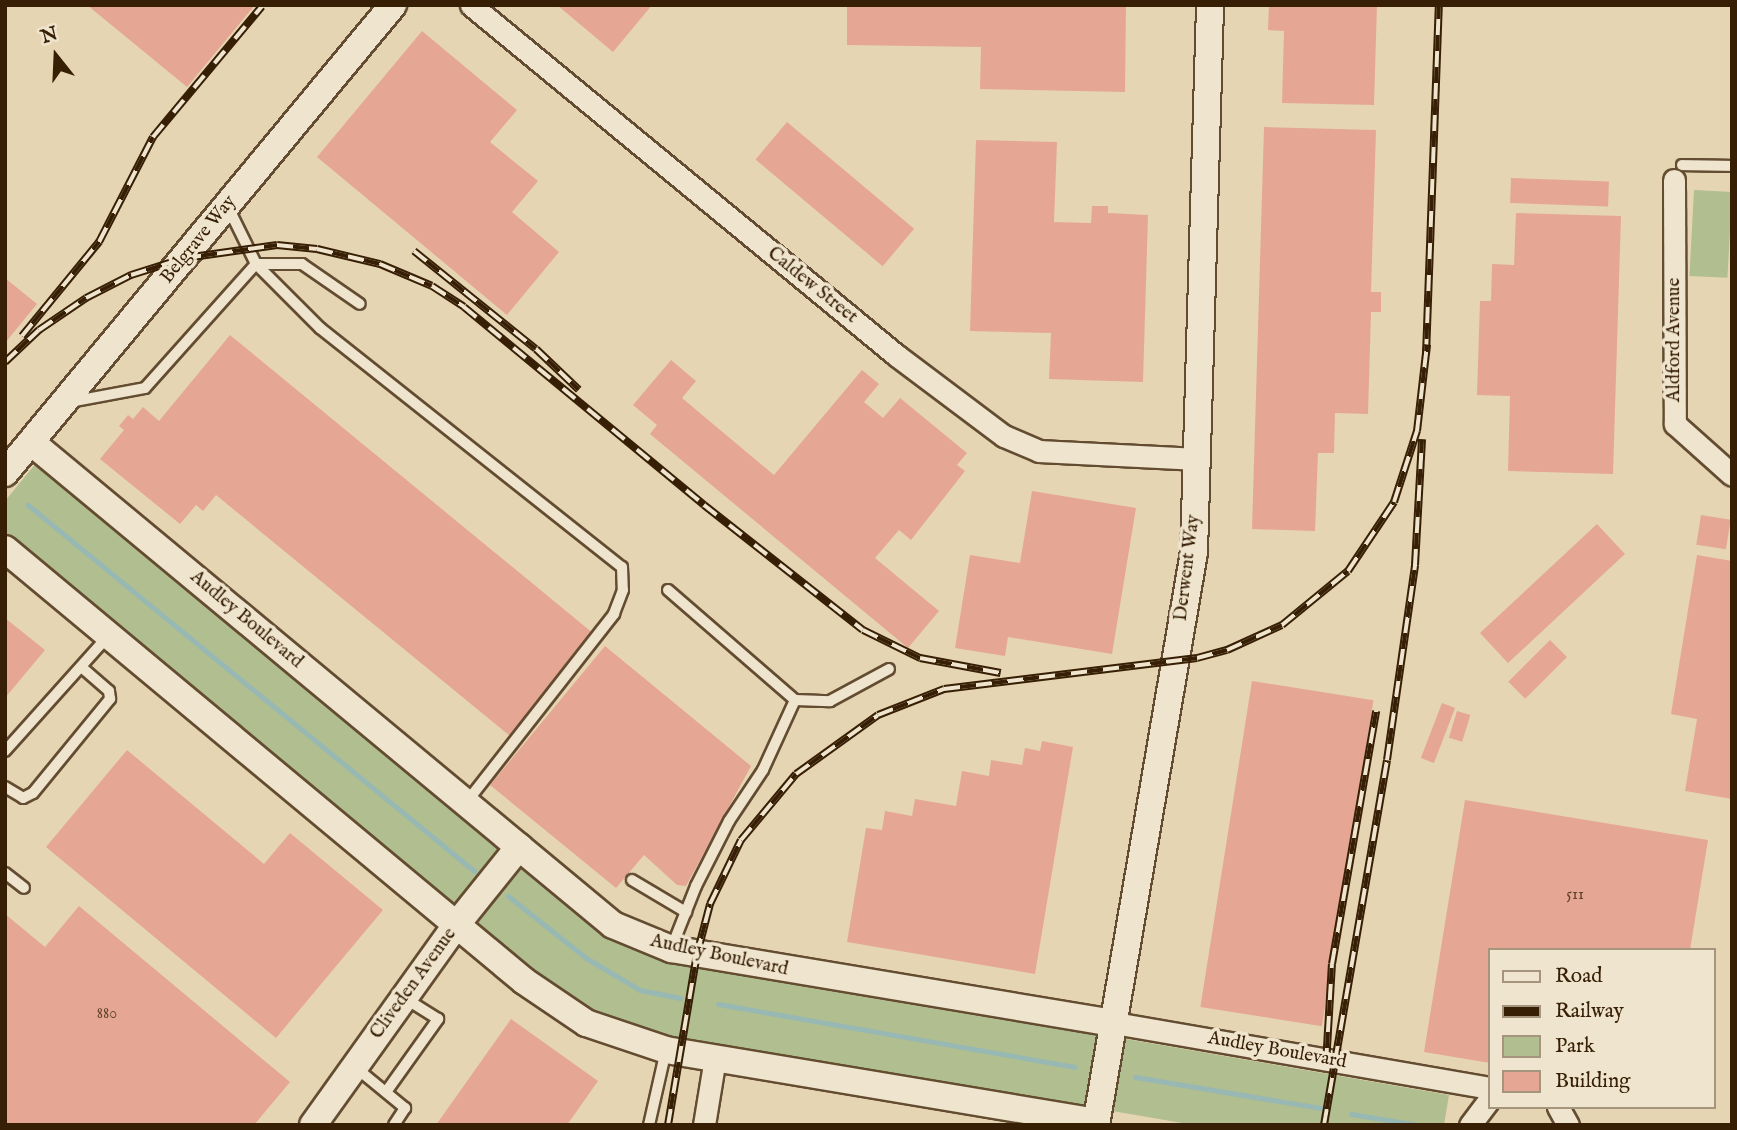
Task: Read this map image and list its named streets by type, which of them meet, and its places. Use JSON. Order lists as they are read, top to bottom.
{
  "streets": {
    "street": [
      "Belgrave Way",
      "Caldew Street",
      "Aldford Avenue",
      "Derwent Way",
      "Audley Boulevard",
      "Cliveden Avenue"
    ]
  },
  "crossings": [
    ["Belgrave Way", "Audley Boulevard"],
    ["Caldew Street", "Derwent Way"],
    ["Derwent Way", "Audley Boulevard"],
    ["Audley Boulevard", "Cliveden Avenue"]
  ],
  "house_numbers": ["511", "880"],
  "legend": [
    "Road",
    "Railway",
    "Park",
    "Building"
  ],
  "north": "top"
}
